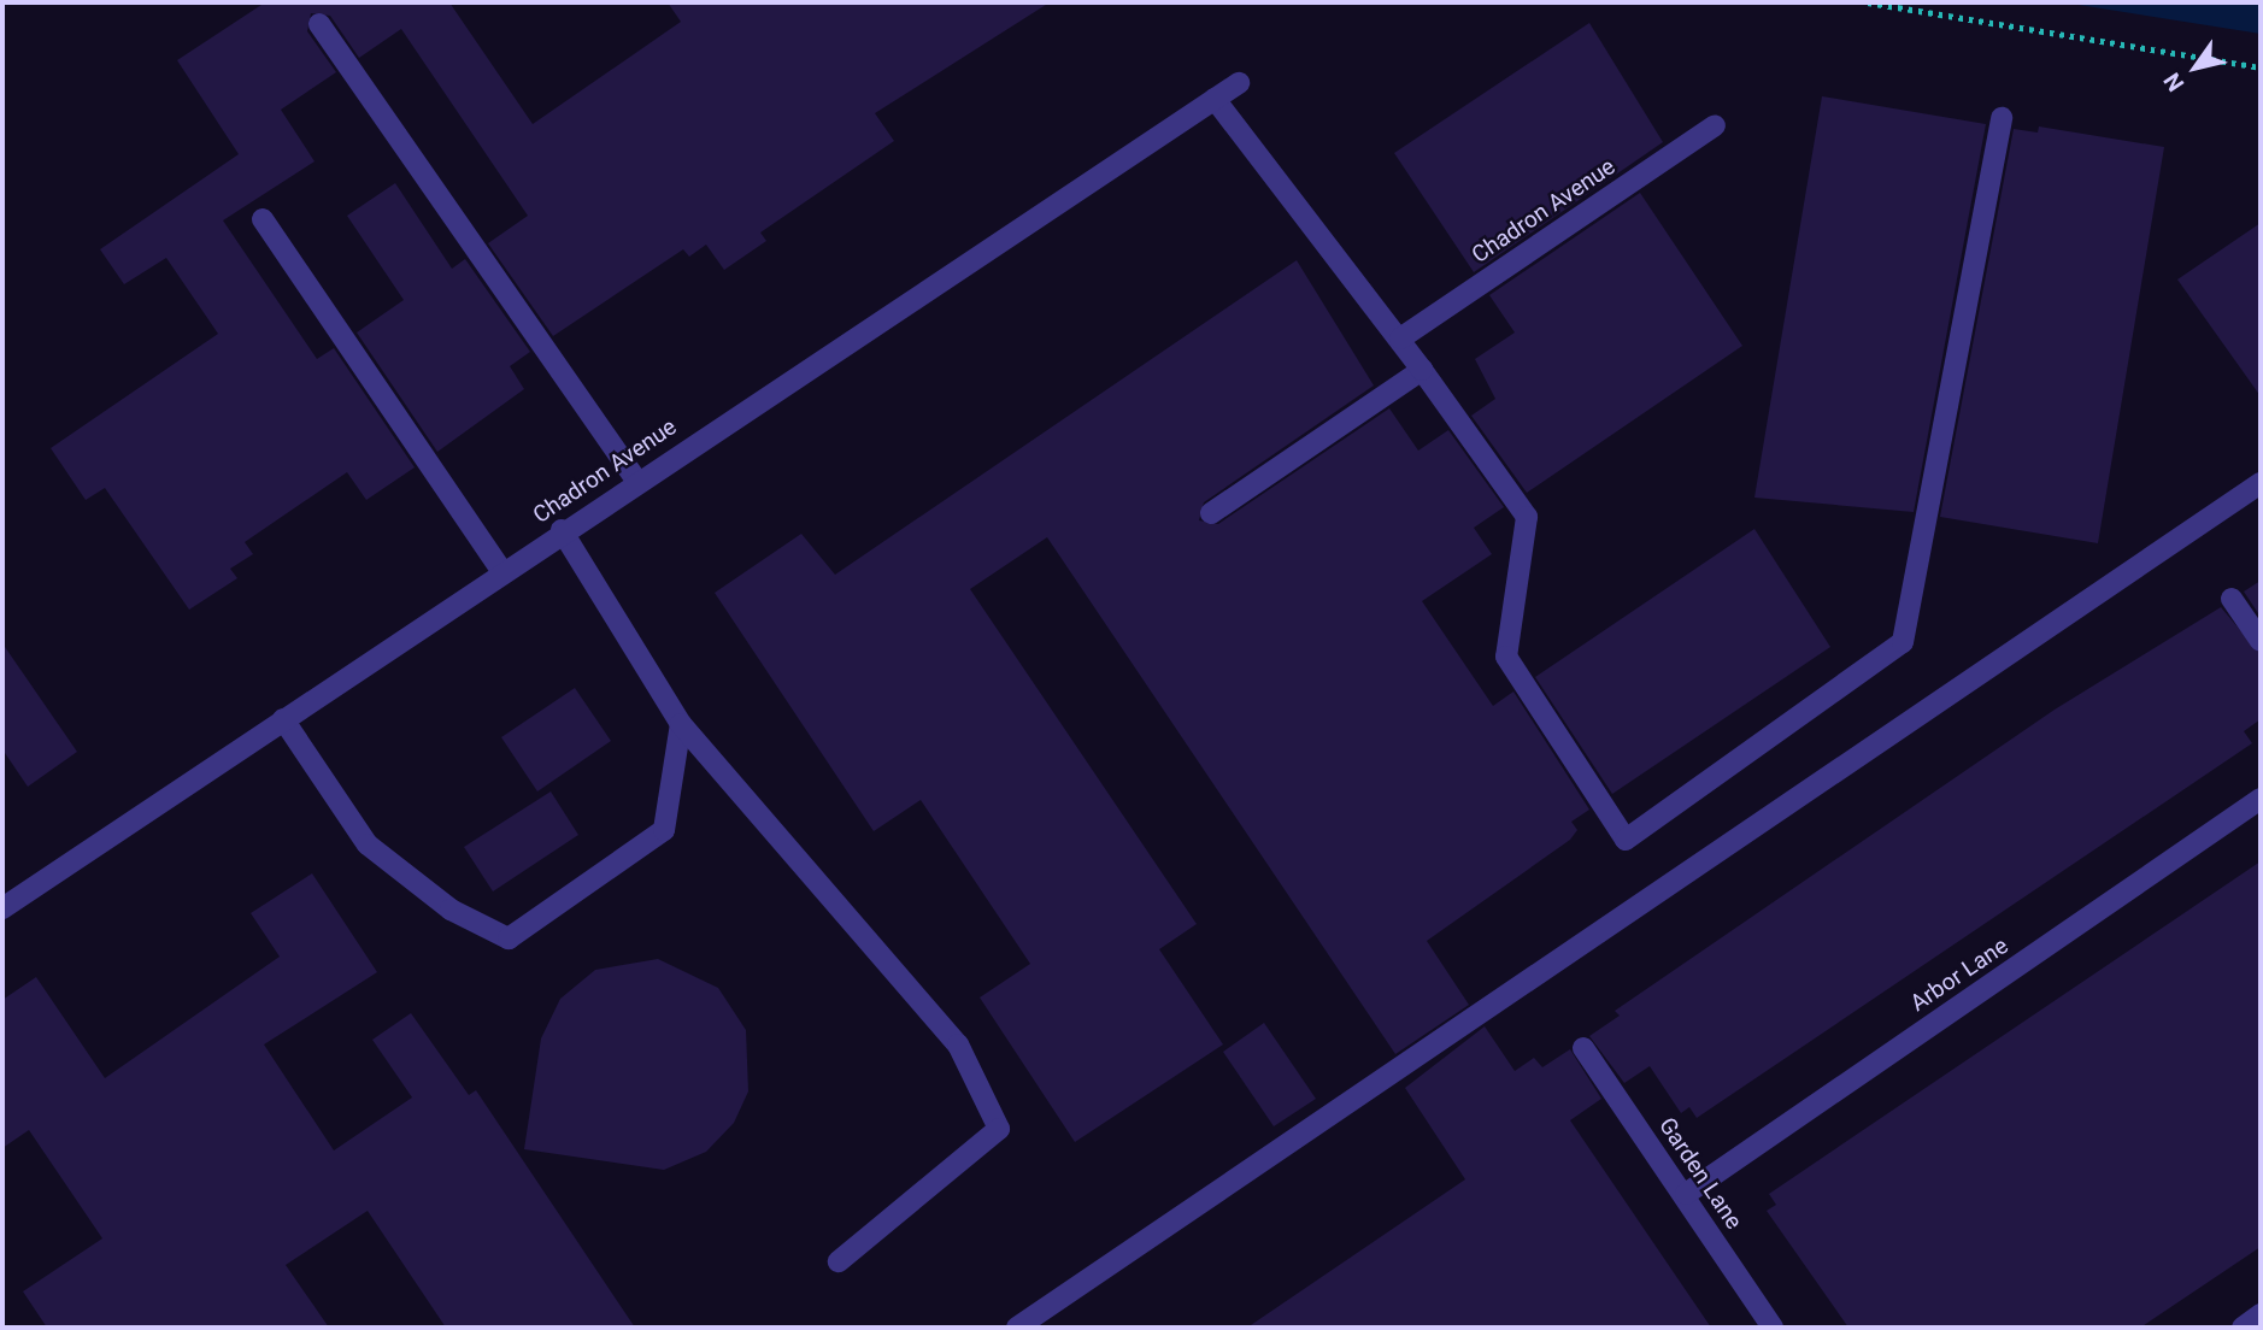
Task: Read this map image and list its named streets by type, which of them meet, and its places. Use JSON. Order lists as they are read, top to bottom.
{
  "streets": {
    "street": ["Chadron Avenue", "Arbor Lane", "Garden Lane"]
  },
  "crossings": [
    ["Arbor Lane", "Garden Lane"]
  ],
  "north": "bottom left"
}
